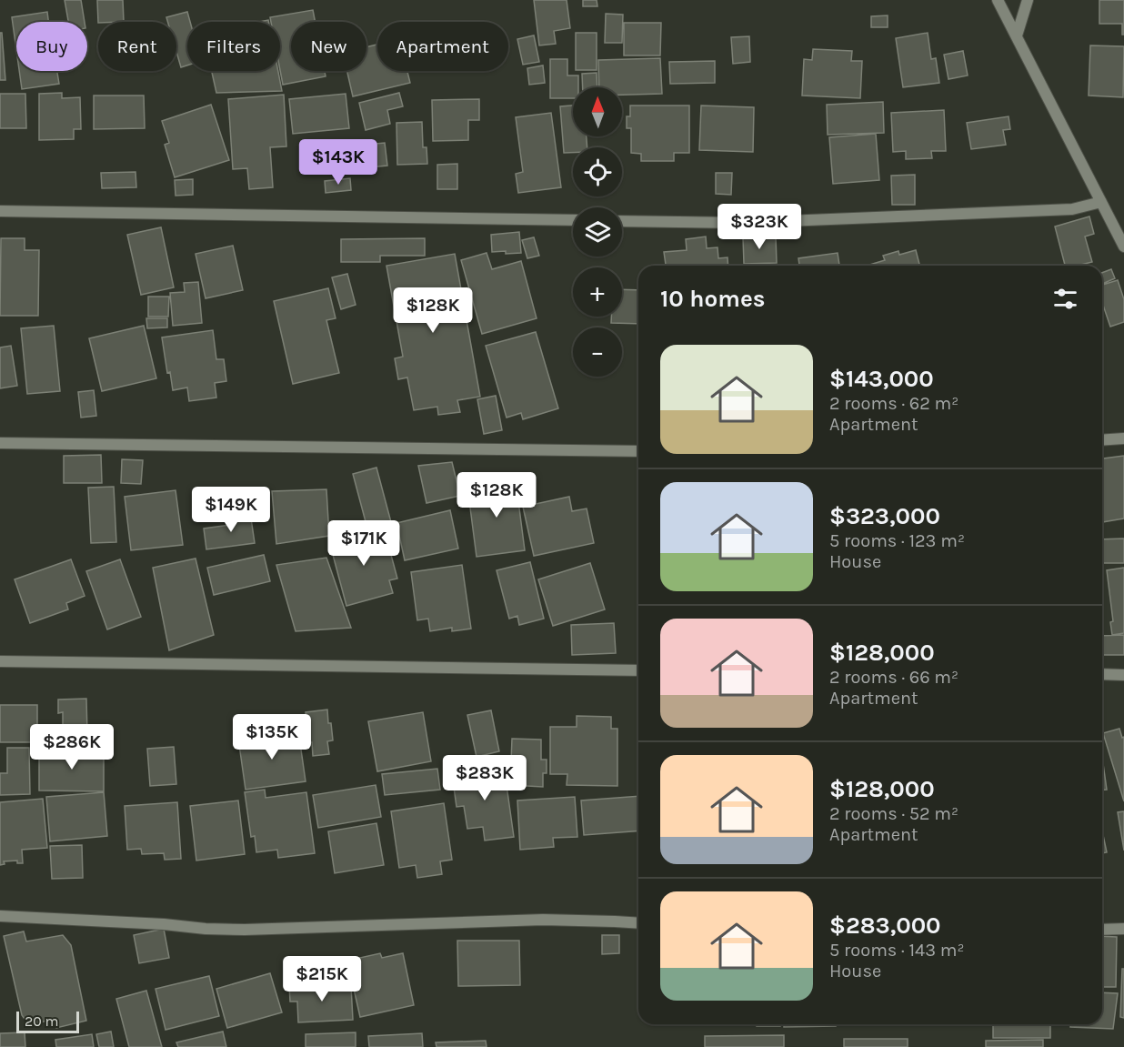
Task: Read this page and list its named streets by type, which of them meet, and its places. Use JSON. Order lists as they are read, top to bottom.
{
  "scale_bar": "20 m",
  "north": "top",
  "page": {
    "chip": [
      "Buy",
      "Rent",
      "Filters",
      "New",
      "Apartment"
    ],
    "map_buttons": ["+", "−"],
    "price": [
      "$143K",
      "$323K",
      "$128K",
      "$128K",
      "$149K",
      "$171K",
      "$135K",
      "$286K",
      "$283K",
      "$215K"
    ],
    "heading": "10 homes",
    "list": [
      {
        "name": "$143,000",
        "note": "2 rooms · 62 m² · Apartment"
      },
      {
        "name": "$323,000",
        "note": "5 rooms · 123 m² · House"
      },
      {
        "name": "$128,000",
        "note": "2 rooms · 66 m² · Apartment"
      },
      {
        "name": "$128,000",
        "note": "2 rooms · 52 m² · Apartment"
      },
      {
        "name": "$283,000",
        "note": "5 rooms · 143 m² · House"
      }
    ],
    "scale": "20 m"
  }
}
